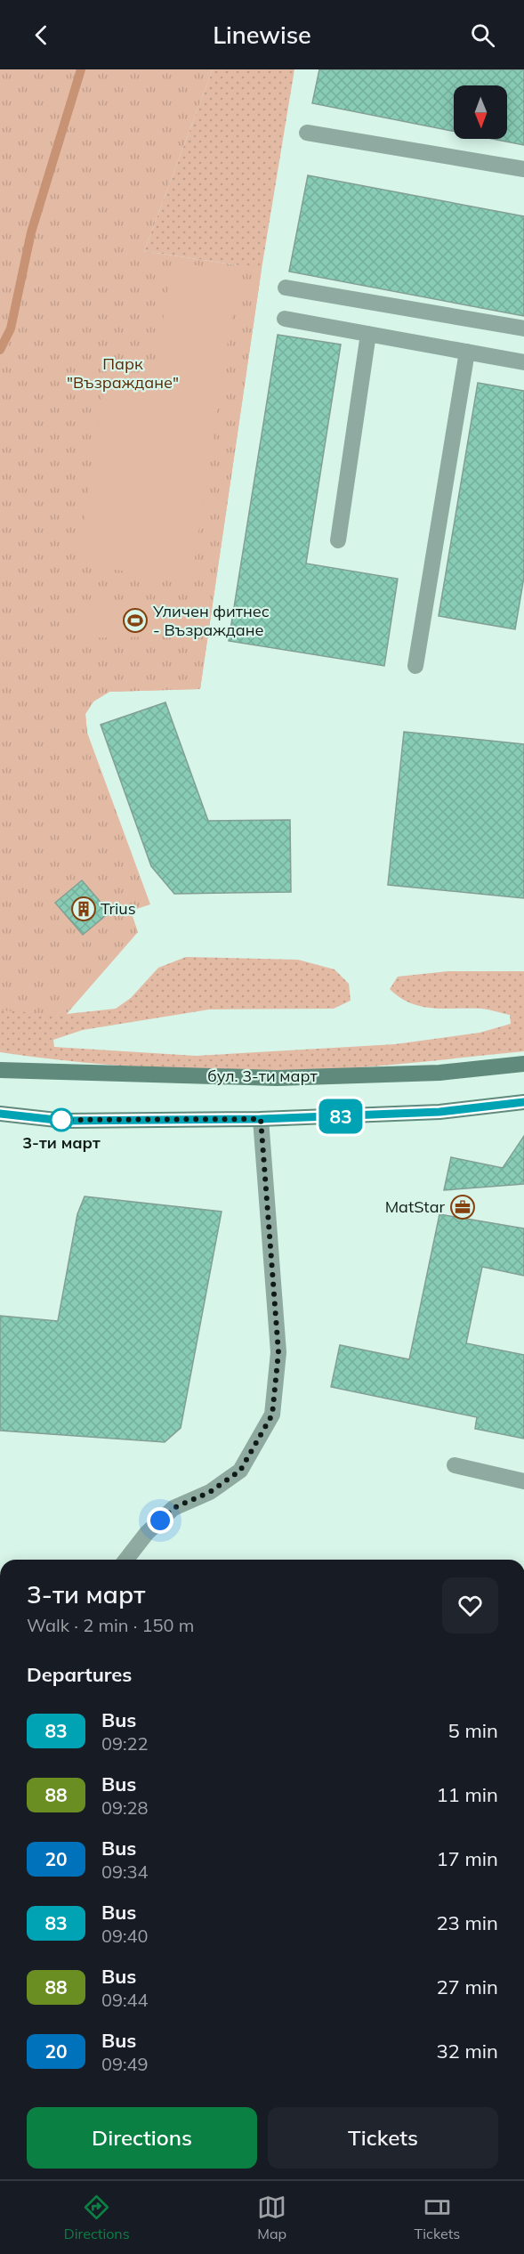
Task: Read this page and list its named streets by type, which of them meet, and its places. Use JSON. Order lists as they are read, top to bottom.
{
  "streets": {
    "street": ["бул. 3-ти март"]
  },
  "parks": ["Парк \"Възраждане\""],
  "places": {
    "sports": ["Уличен фитнес - Възраждане"],
    "building": ["Trius"],
    "other": ["3-ти март"],
    "office": ["MatStar"]
  },
  "lines": ["bus line 83"],
  "north": "bottom",
  "page": {
    "header": "Linewise",
    "on_map": "83",
    "heading": [
      ["3-ти март", "Walk · 2 min · 150 m"],
      "Departures"
    ],
    "list": [
      {
        "mark": "83",
        "name": "Bus",
        "note": "09:22",
        "value": "5 min"
      },
      {
        "mark": "88",
        "name": "Bus",
        "note": "09:28",
        "value": "11 min"
      },
      {
        "mark": "20",
        "name": "Bus",
        "note": "09:34",
        "value": "17 min"
      },
      {
        "mark": "83",
        "name": "Bus",
        "note": "09:40",
        "value": "23 min"
      },
      {
        "mark": "88",
        "name": "Bus",
        "note": "09:44",
        "value": "27 min"
      },
      {
        "mark": "20",
        "name": "Bus",
        "note": "09:49",
        "value": "32 min"
      }
    ],
    "buttons": ["Directions", "Tickets"],
    "tabs": ["Directions", "Map", "Tickets"]
  }
}
